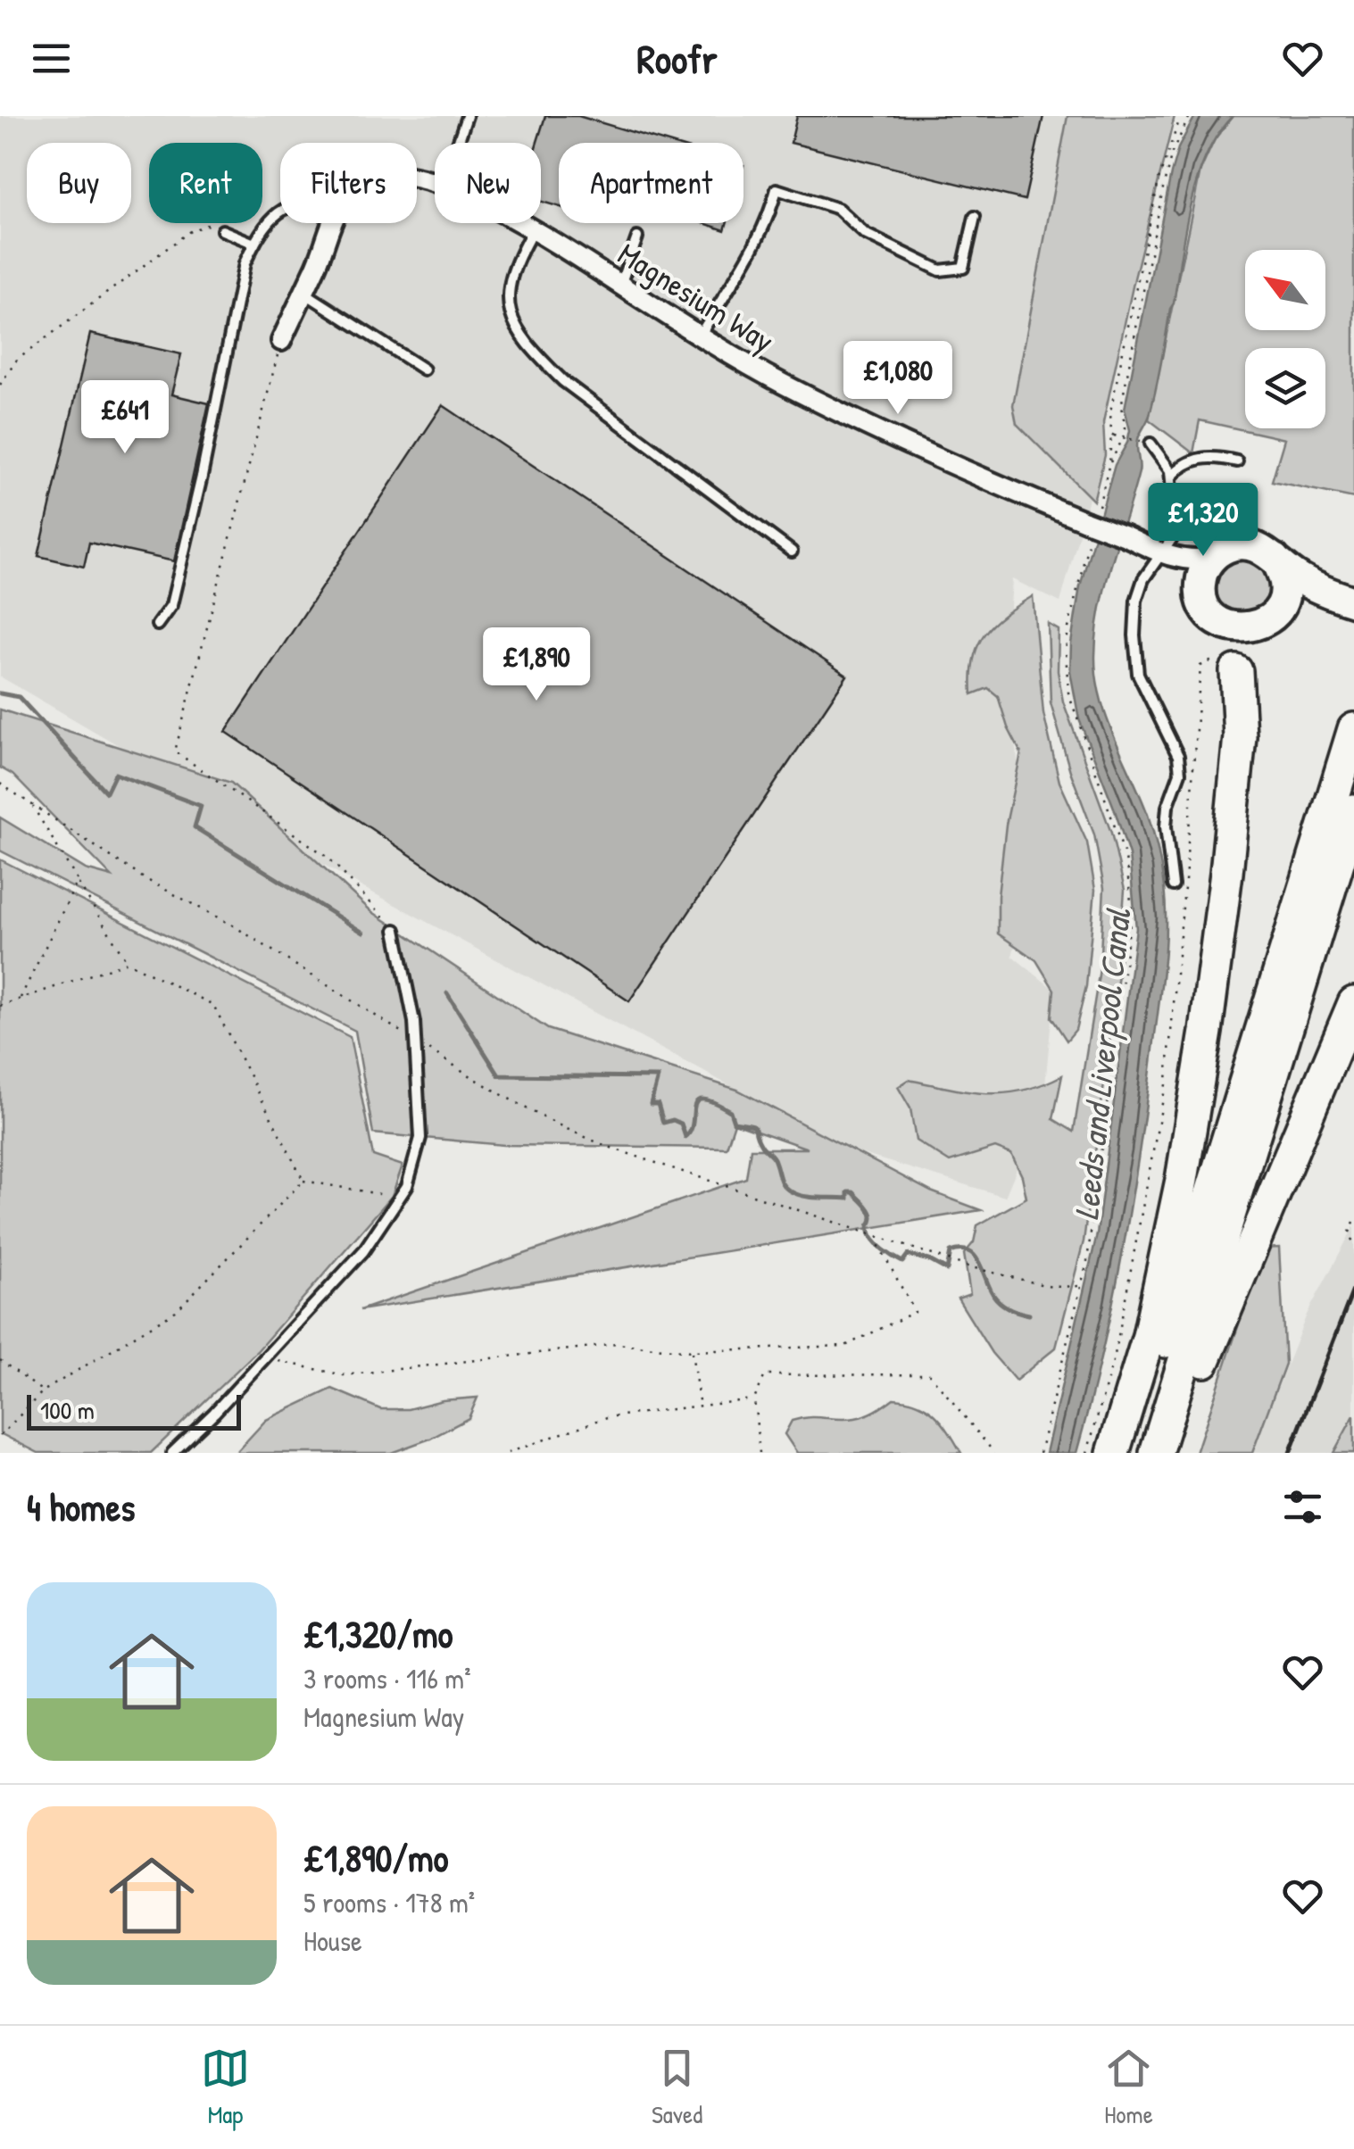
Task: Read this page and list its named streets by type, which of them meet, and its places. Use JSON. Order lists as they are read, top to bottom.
{
  "streets": {
    "street": ["Magnesium Way"]
  },
  "water": ["Leeds and Liverpool Canal"],
  "scale_bar": "100 m",
  "north": "top left",
  "page": {
    "header": "Roofr",
    "chip": [
      "Buy",
      "Rent",
      "Filters",
      "New",
      "Apartment"
    ],
    "price": [
      "£1,080",
      "£641",
      "£1,320",
      "£1,890"
    ],
    "scale": "100 m",
    "heading": "4 homes",
    "list": [
      {
        "name": "£1,320/mo",
        "note": "3 rooms · 116 m² · Magnesium Way"
      },
      {
        "name": "£1,890/mo",
        "note": "5 rooms · 178 m² · House"
      }
    ],
    "tabs": ["Map", "Saved", "Home"]
  }
}
